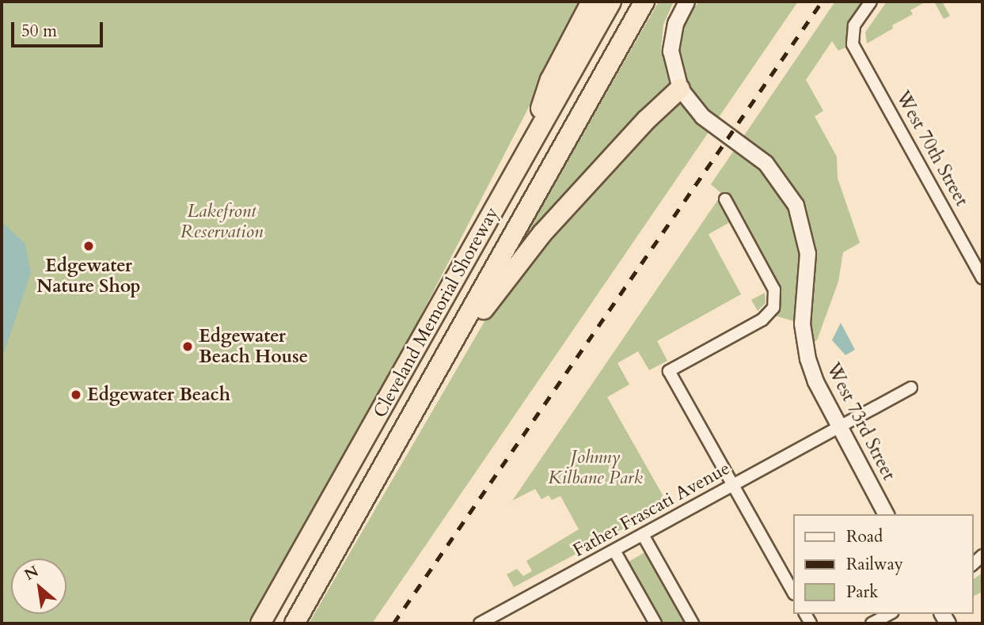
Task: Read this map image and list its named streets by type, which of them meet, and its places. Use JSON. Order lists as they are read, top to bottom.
{
  "streets": {
    "highway": ["Cleveland Memorial Shoreway"],
    "street": ["West 70th Street", "West 73rd Street", "Father Frascati Avenue"]
  },
  "crossings": [
    ["West 73rd Street", "Father Frascati Avenue"]
  ],
  "parks": ["Lakefront Reservation", "Johnny Kilbane Park"],
  "places": ["Edgewater Nature Shop", "Edgewater Beach House", "Edgewater Beach"],
  "legend": ["Road", "Railway", "Park"],
  "scale_bar": "50 m",
  "north": "top left"
}
